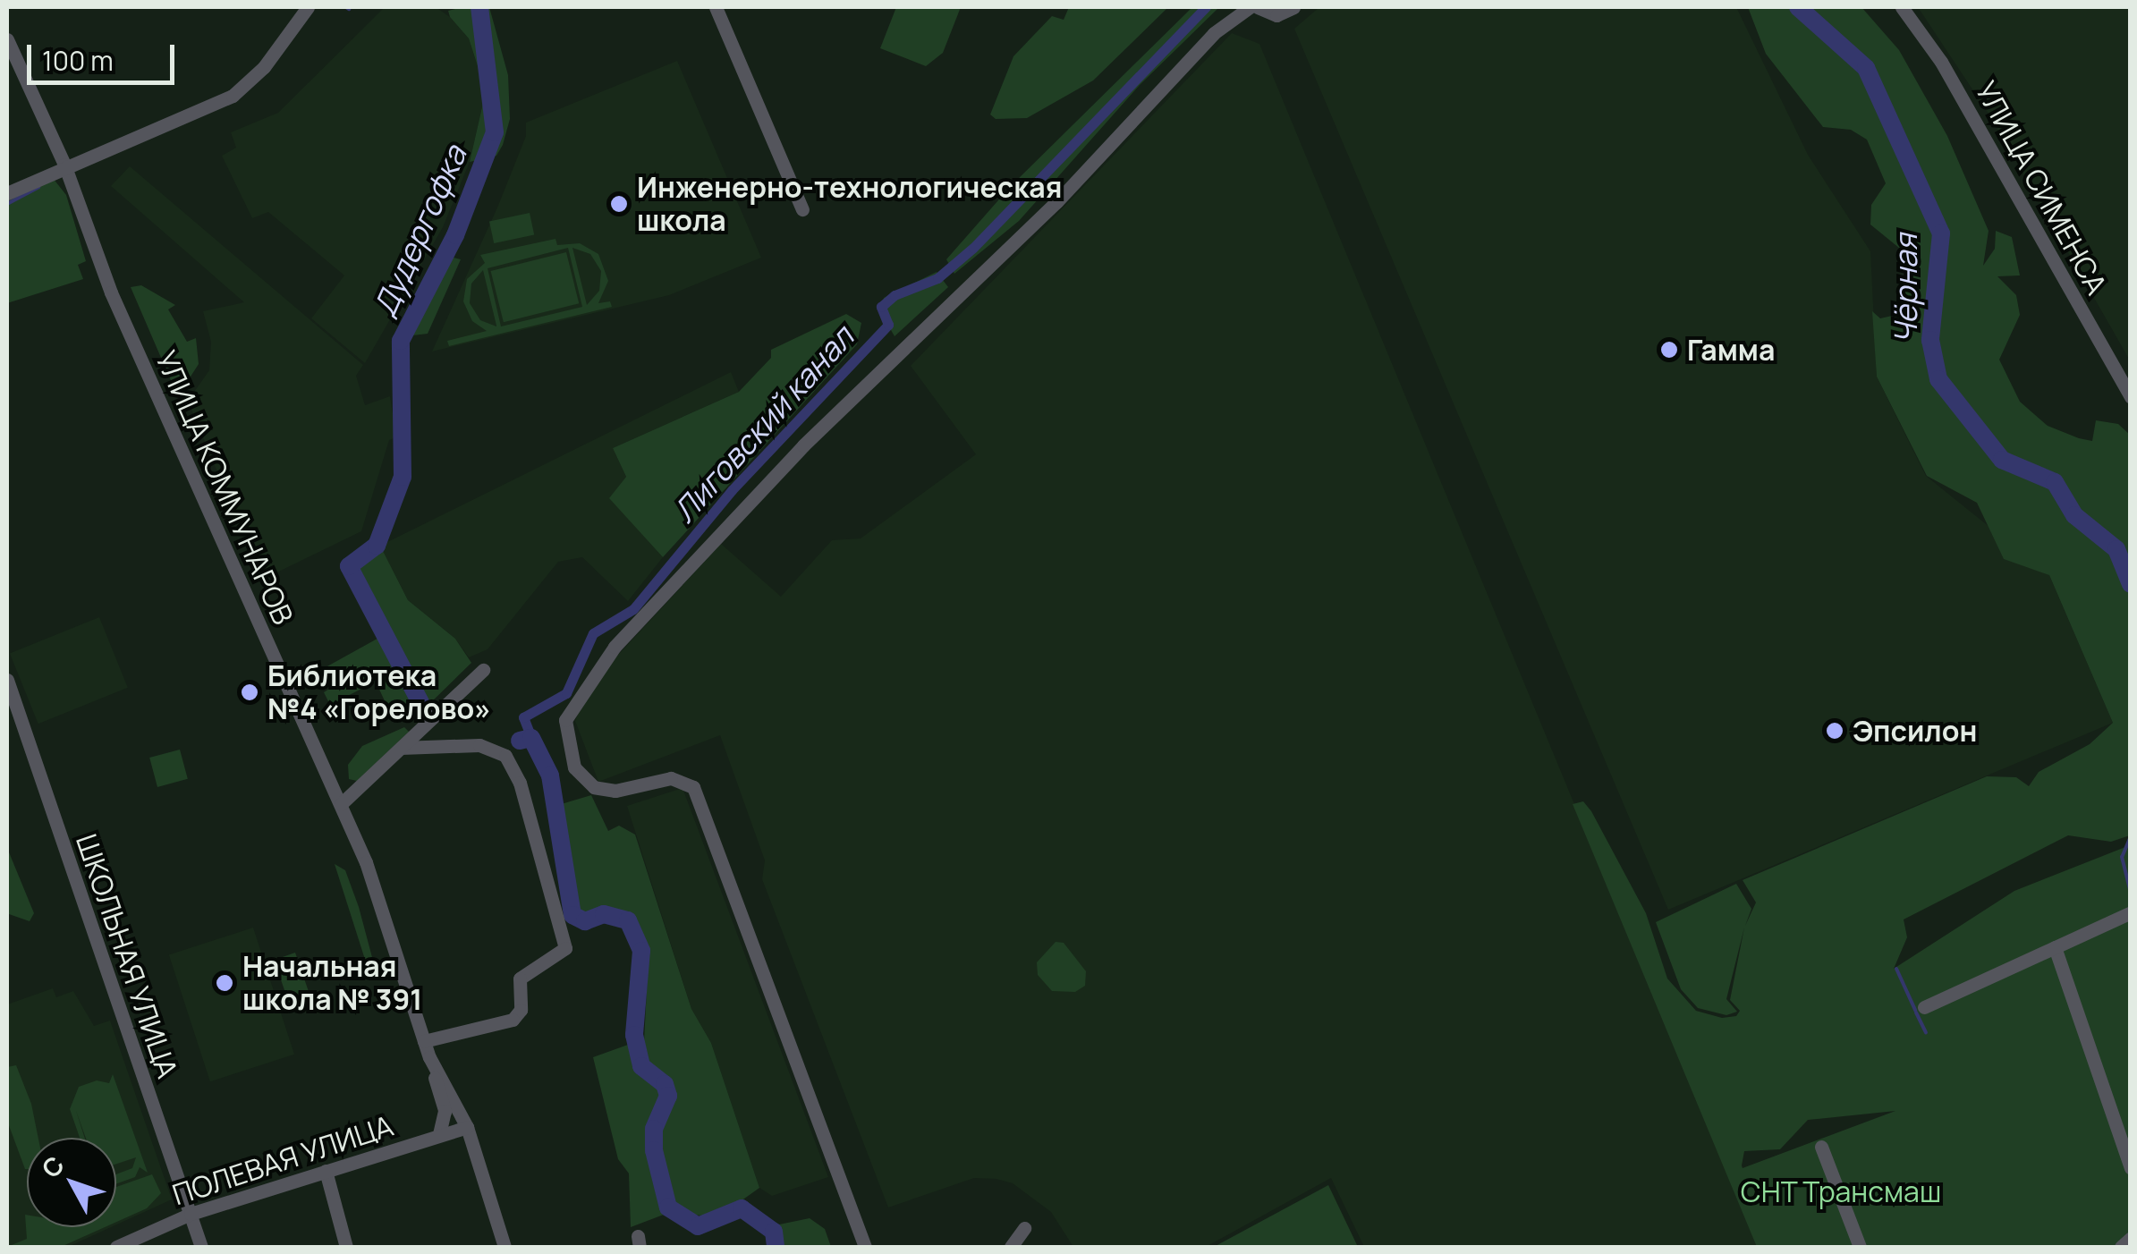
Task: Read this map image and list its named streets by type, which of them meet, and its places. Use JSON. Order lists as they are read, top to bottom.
{
  "streets": {
    "street": [
      "УЛИЦА СИМЕНСА",
      "УЛИЦА КОММУНАРОВ",
      "ШКОЛЬНАЯ УЛИЦА",
      "ПОЛЕВАЯ УЛИЦА"
    ]
  },
  "crossings": [
    ["УЛИЦА КОММУНАРОВ", "ПОЛЕВАЯ УЛИЦА"],
    ["ШКОЛЬНАЯ УЛИЦА", "ПОЛЕВАЯ УЛИЦА"]
  ],
  "water": ["Дудергофка", "Чёрная", "Лиговский канал"],
  "parks": ["СНТ Трансмаш"],
  "places": [
    "Инженерно-технологическая школа",
    "Гамма",
    "Библиотека №4 «Горелово»",
    "Эпсилон",
    "Начальная школа № 391"
  ],
  "scale_bar": "100 m",
  "north": "top left"
}
